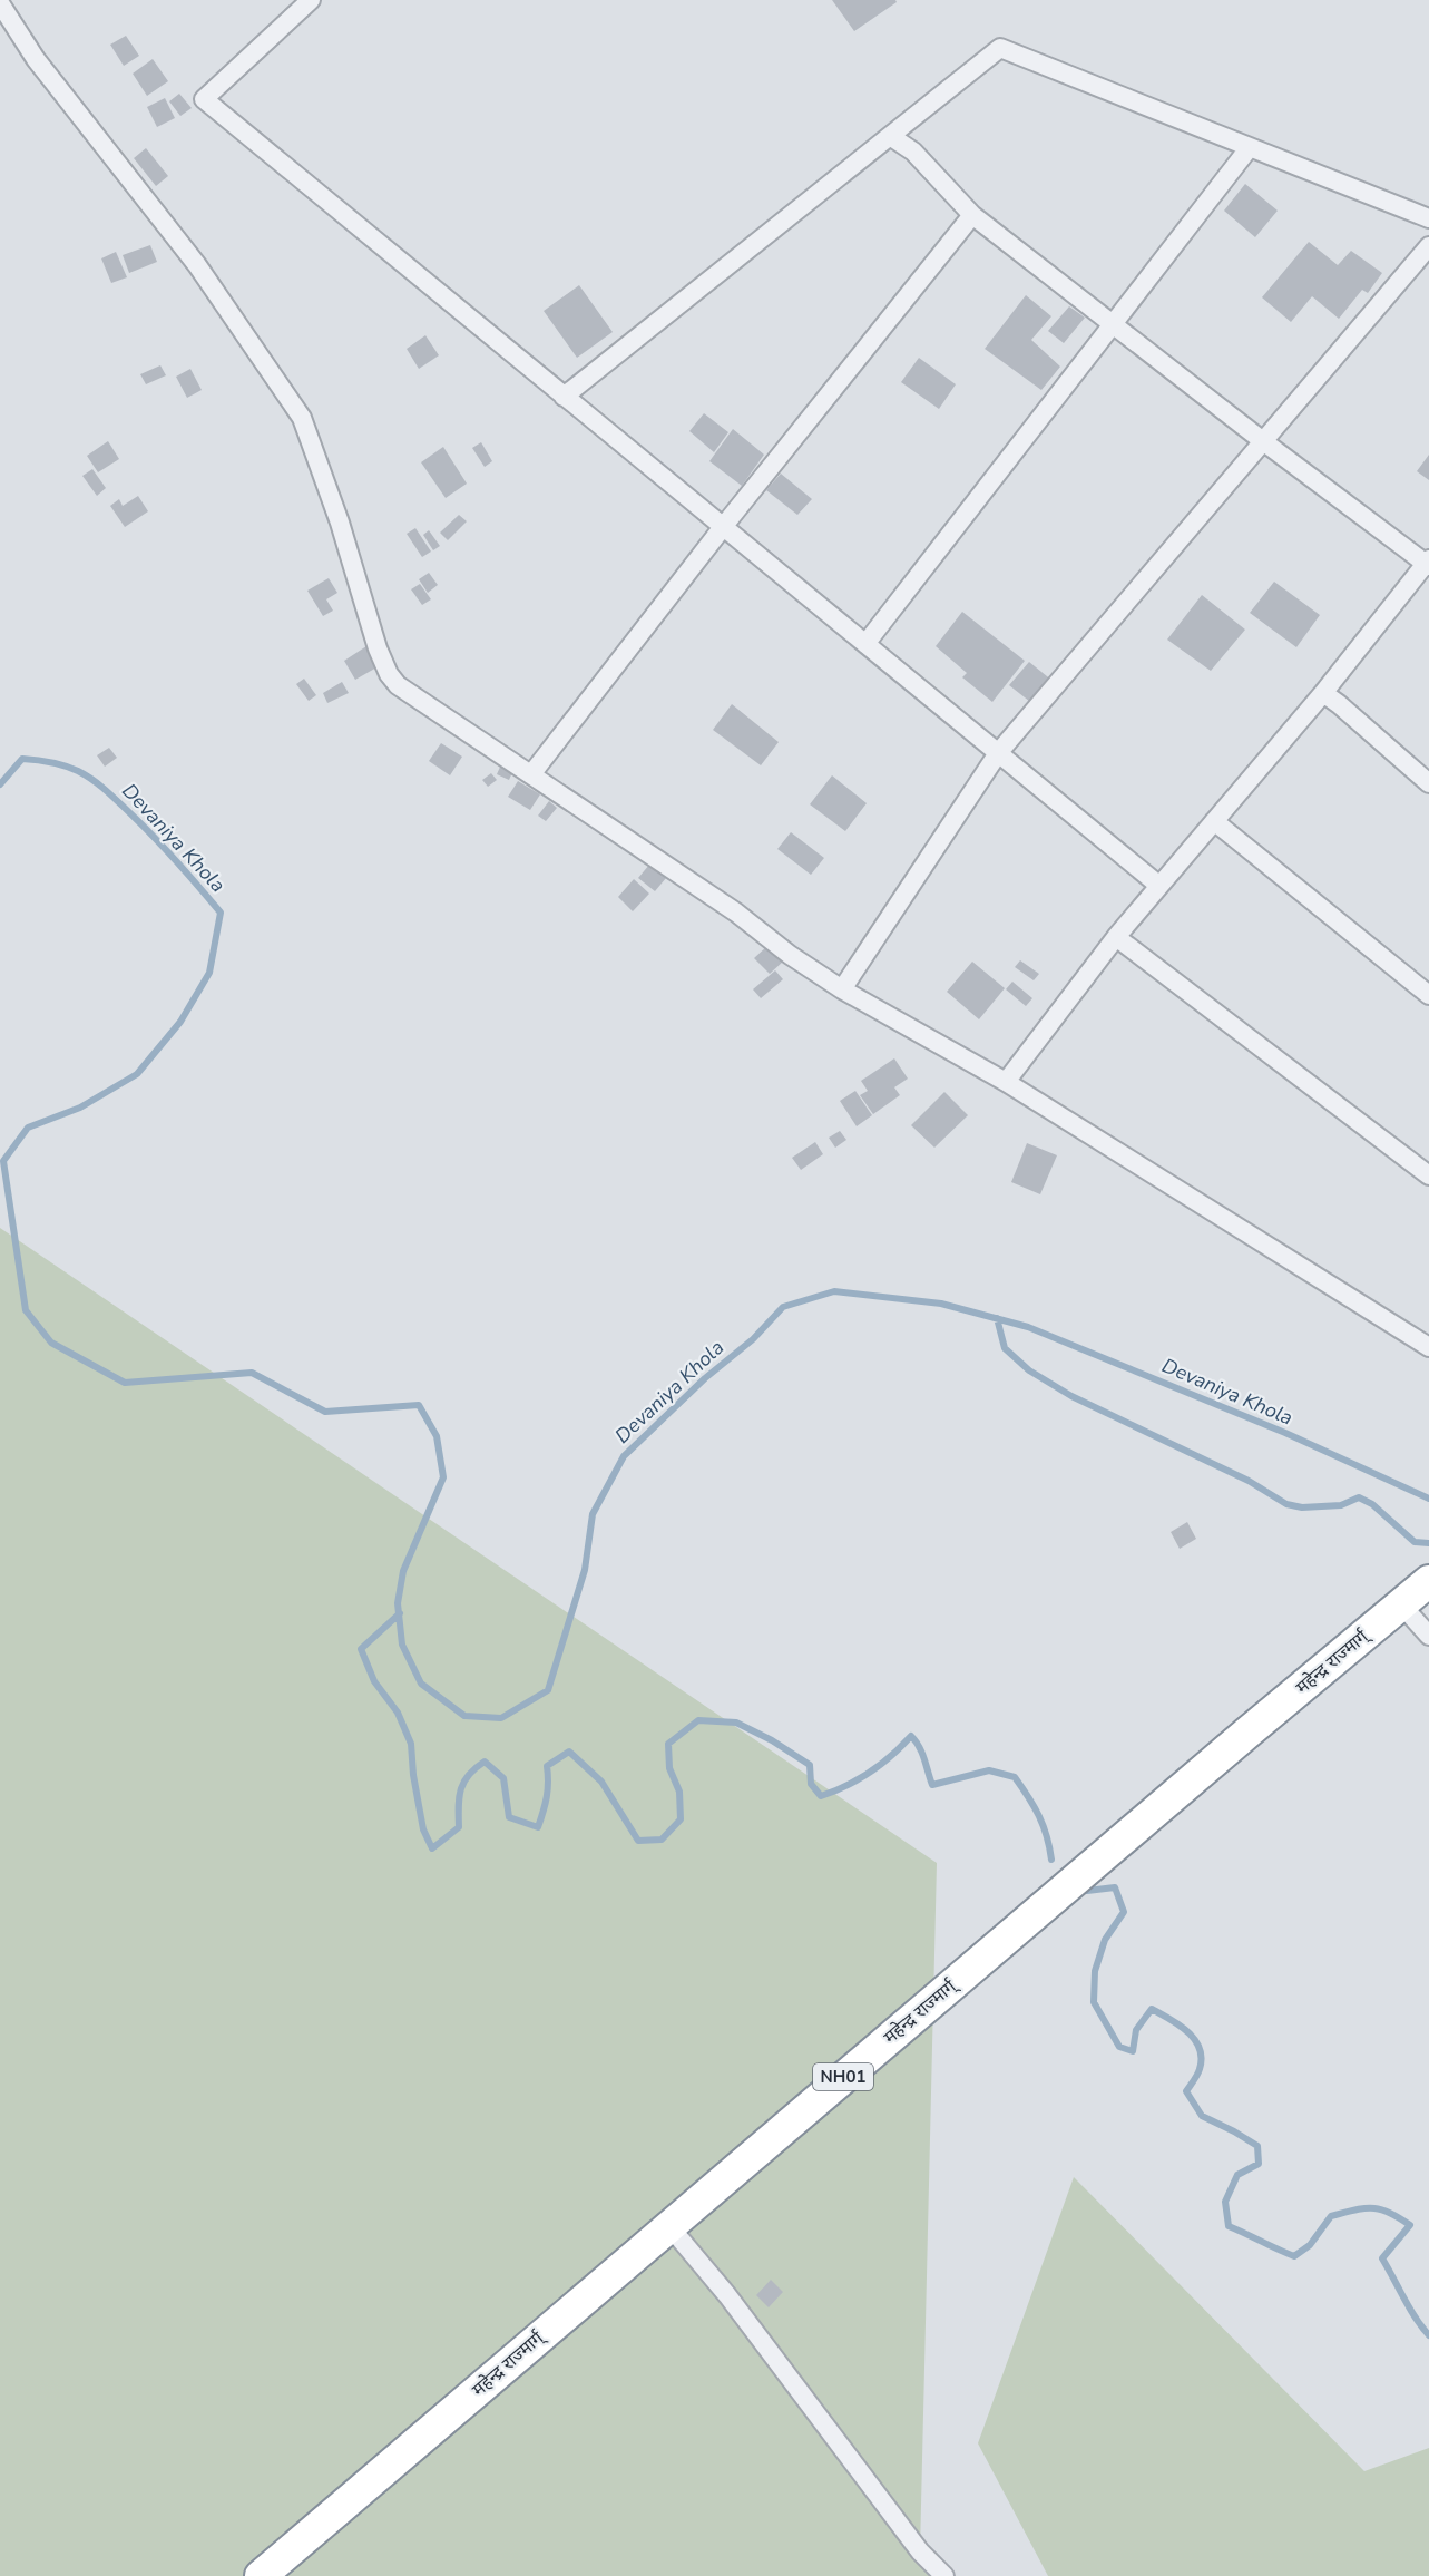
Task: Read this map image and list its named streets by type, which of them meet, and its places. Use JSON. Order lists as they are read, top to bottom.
{
  "streets": {
    "highway": ["महेन्द्र राज्मार्ग्", "NH01"]
  },
  "water": ["Devaniya Khola"]
}
